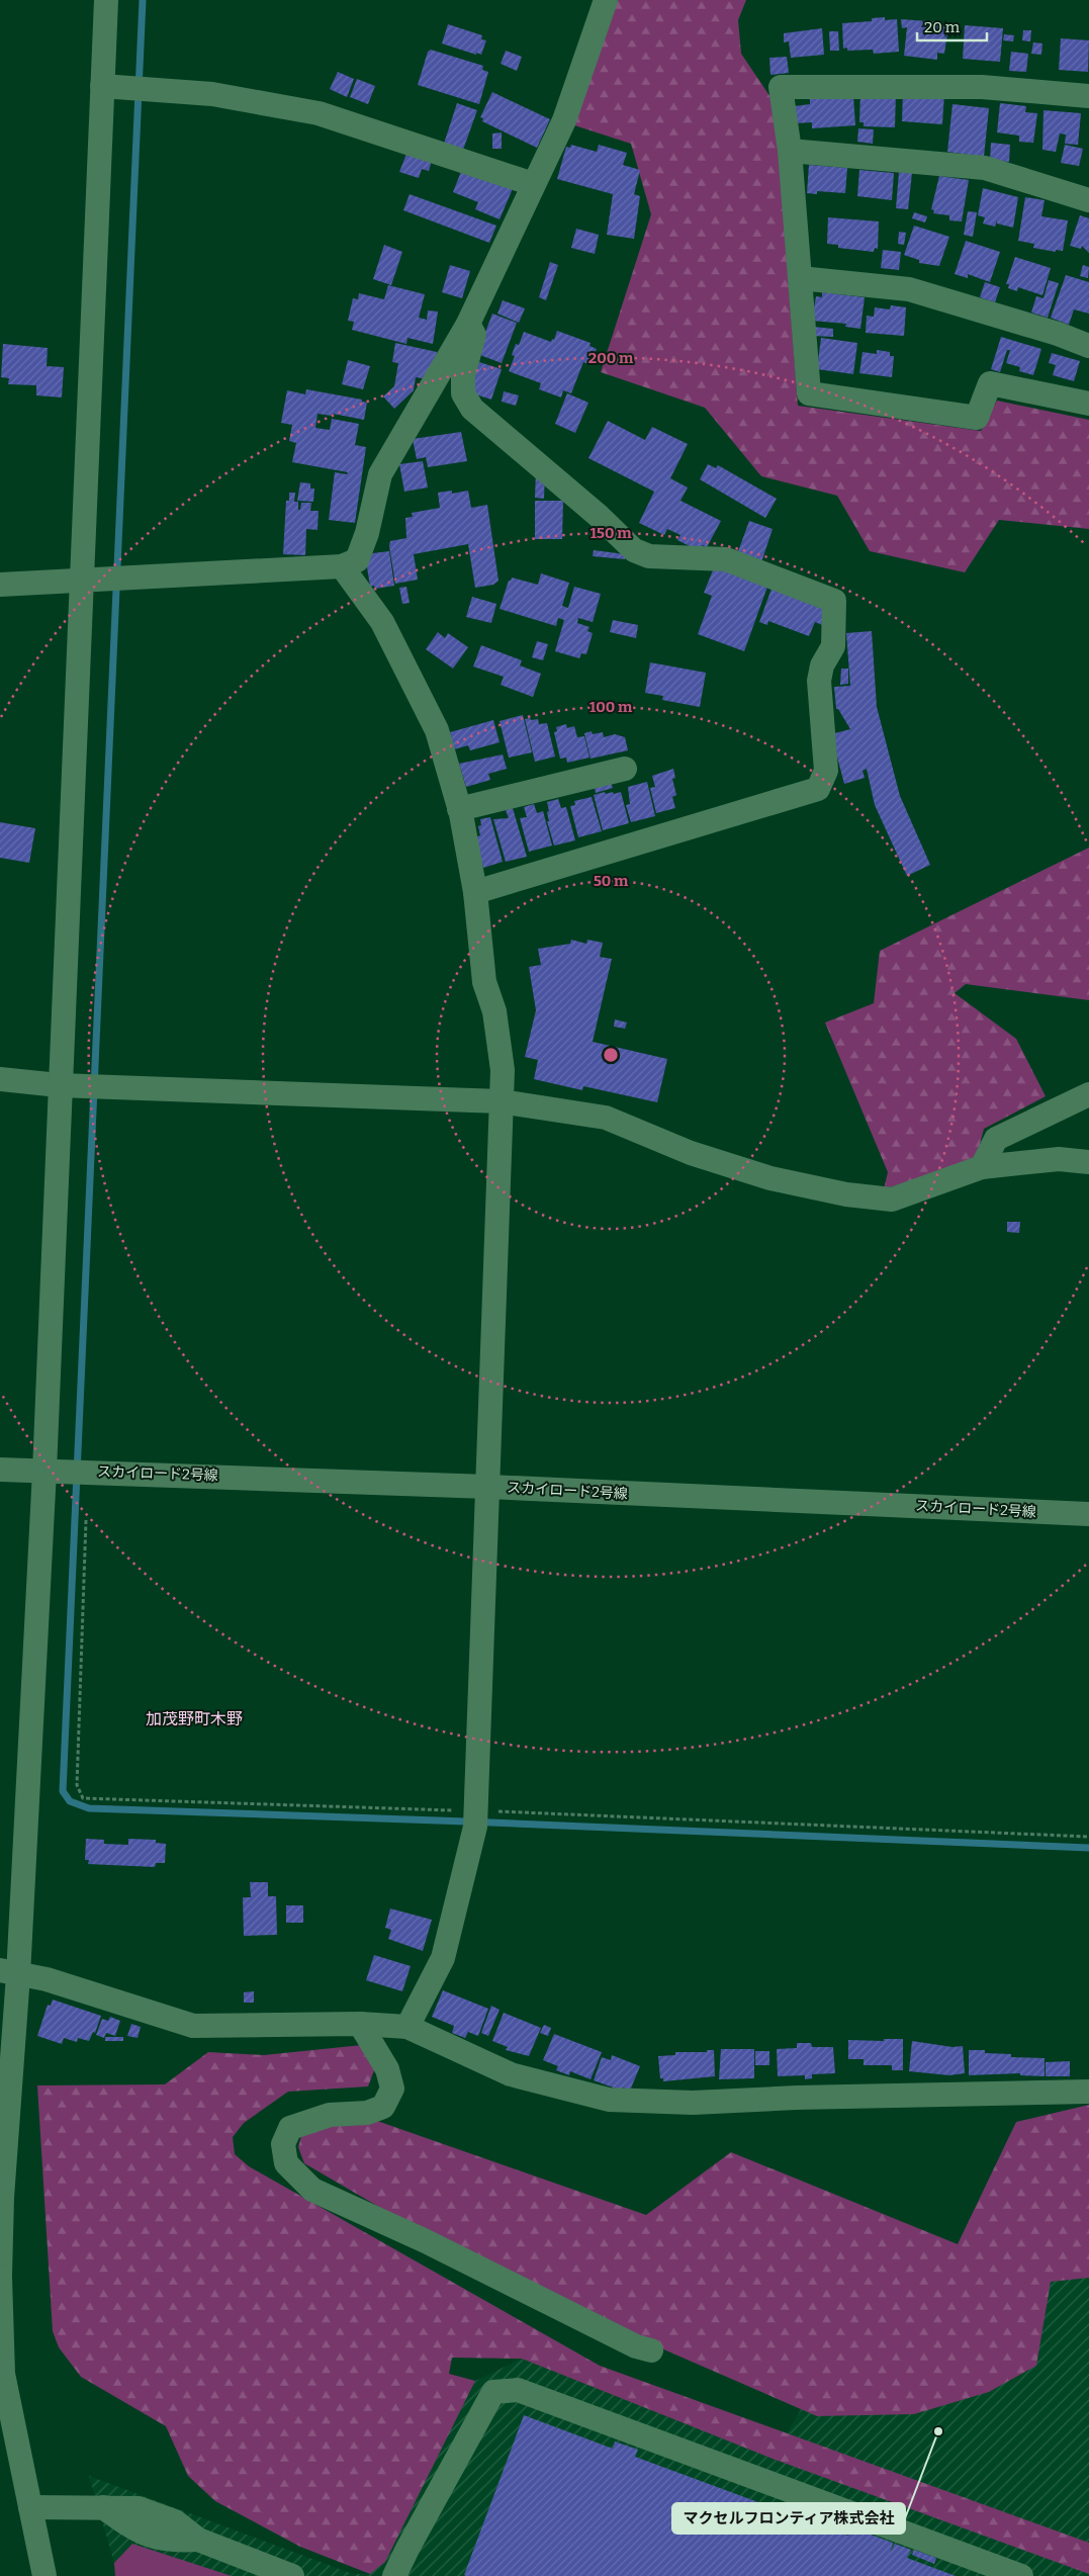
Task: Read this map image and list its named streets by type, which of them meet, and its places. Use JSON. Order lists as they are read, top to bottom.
{
  "streets": {
    "street": ["スカイロード2号線"]
  },
  "districts": ["加茂野町木野"],
  "places": ["マクセルフロンティア株式会社"],
  "scale_bar": "20 m",
  "rings": [
    "200 m",
    "150 m",
    "100 m",
    "50 m"
  ]
}
